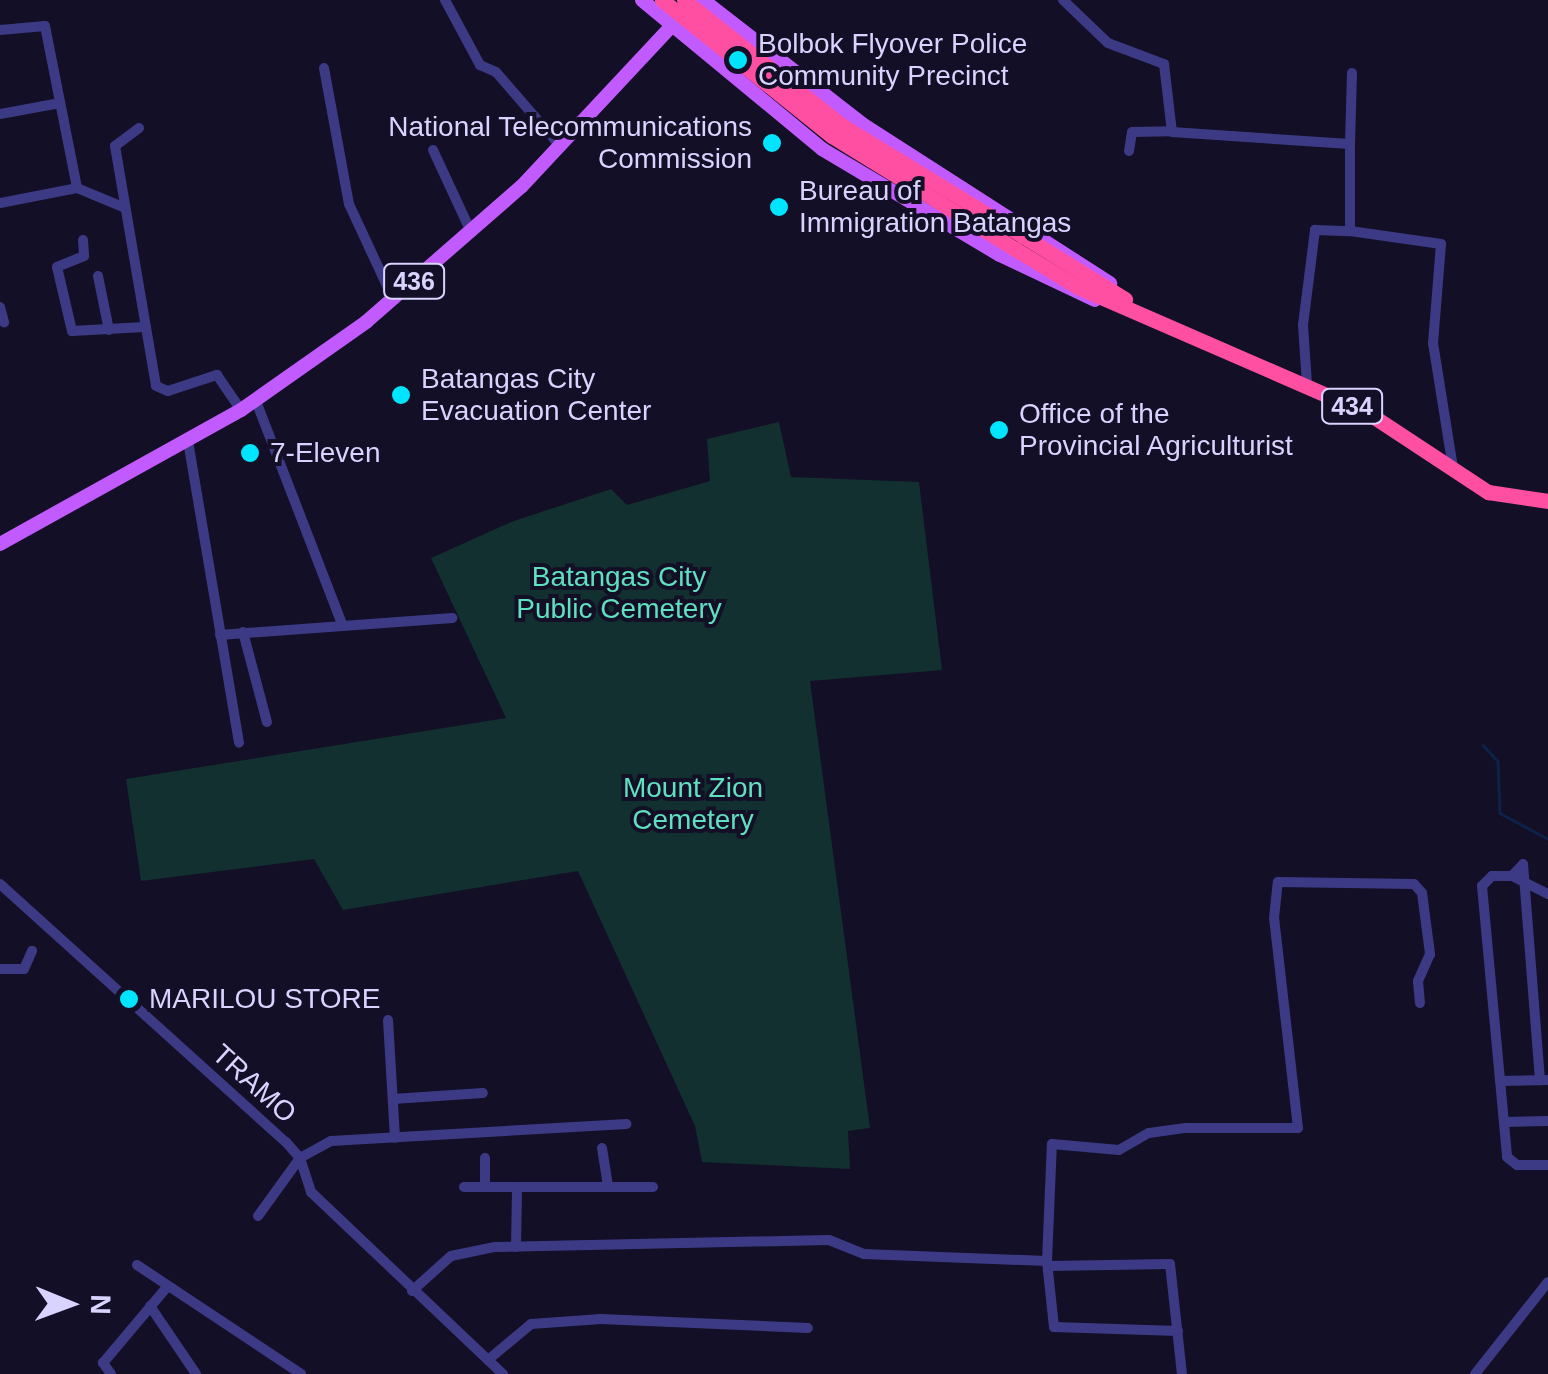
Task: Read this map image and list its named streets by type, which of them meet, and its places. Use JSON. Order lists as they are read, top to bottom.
{
  "streets": {
    "highway": ["434"],
    "main road": ["436"],
    "street": ["TRAMO"]
  },
  "crossings": [
    ["436", "434"]
  ],
  "parks": ["Batangas City Public Cemetery", "Mount Zion Cemetery"],
  "places": [
    "Bolbok Flyover Police Community Precinct",
    "National Telecommunications Commission",
    "Bureau of Immigration Batangas",
    "Batangas City Evacuation Center",
    "Office of the Provincial Agriculturist",
    "7-Eleven",
    "MARILOU STORE"
  ],
  "north": "right"
}
